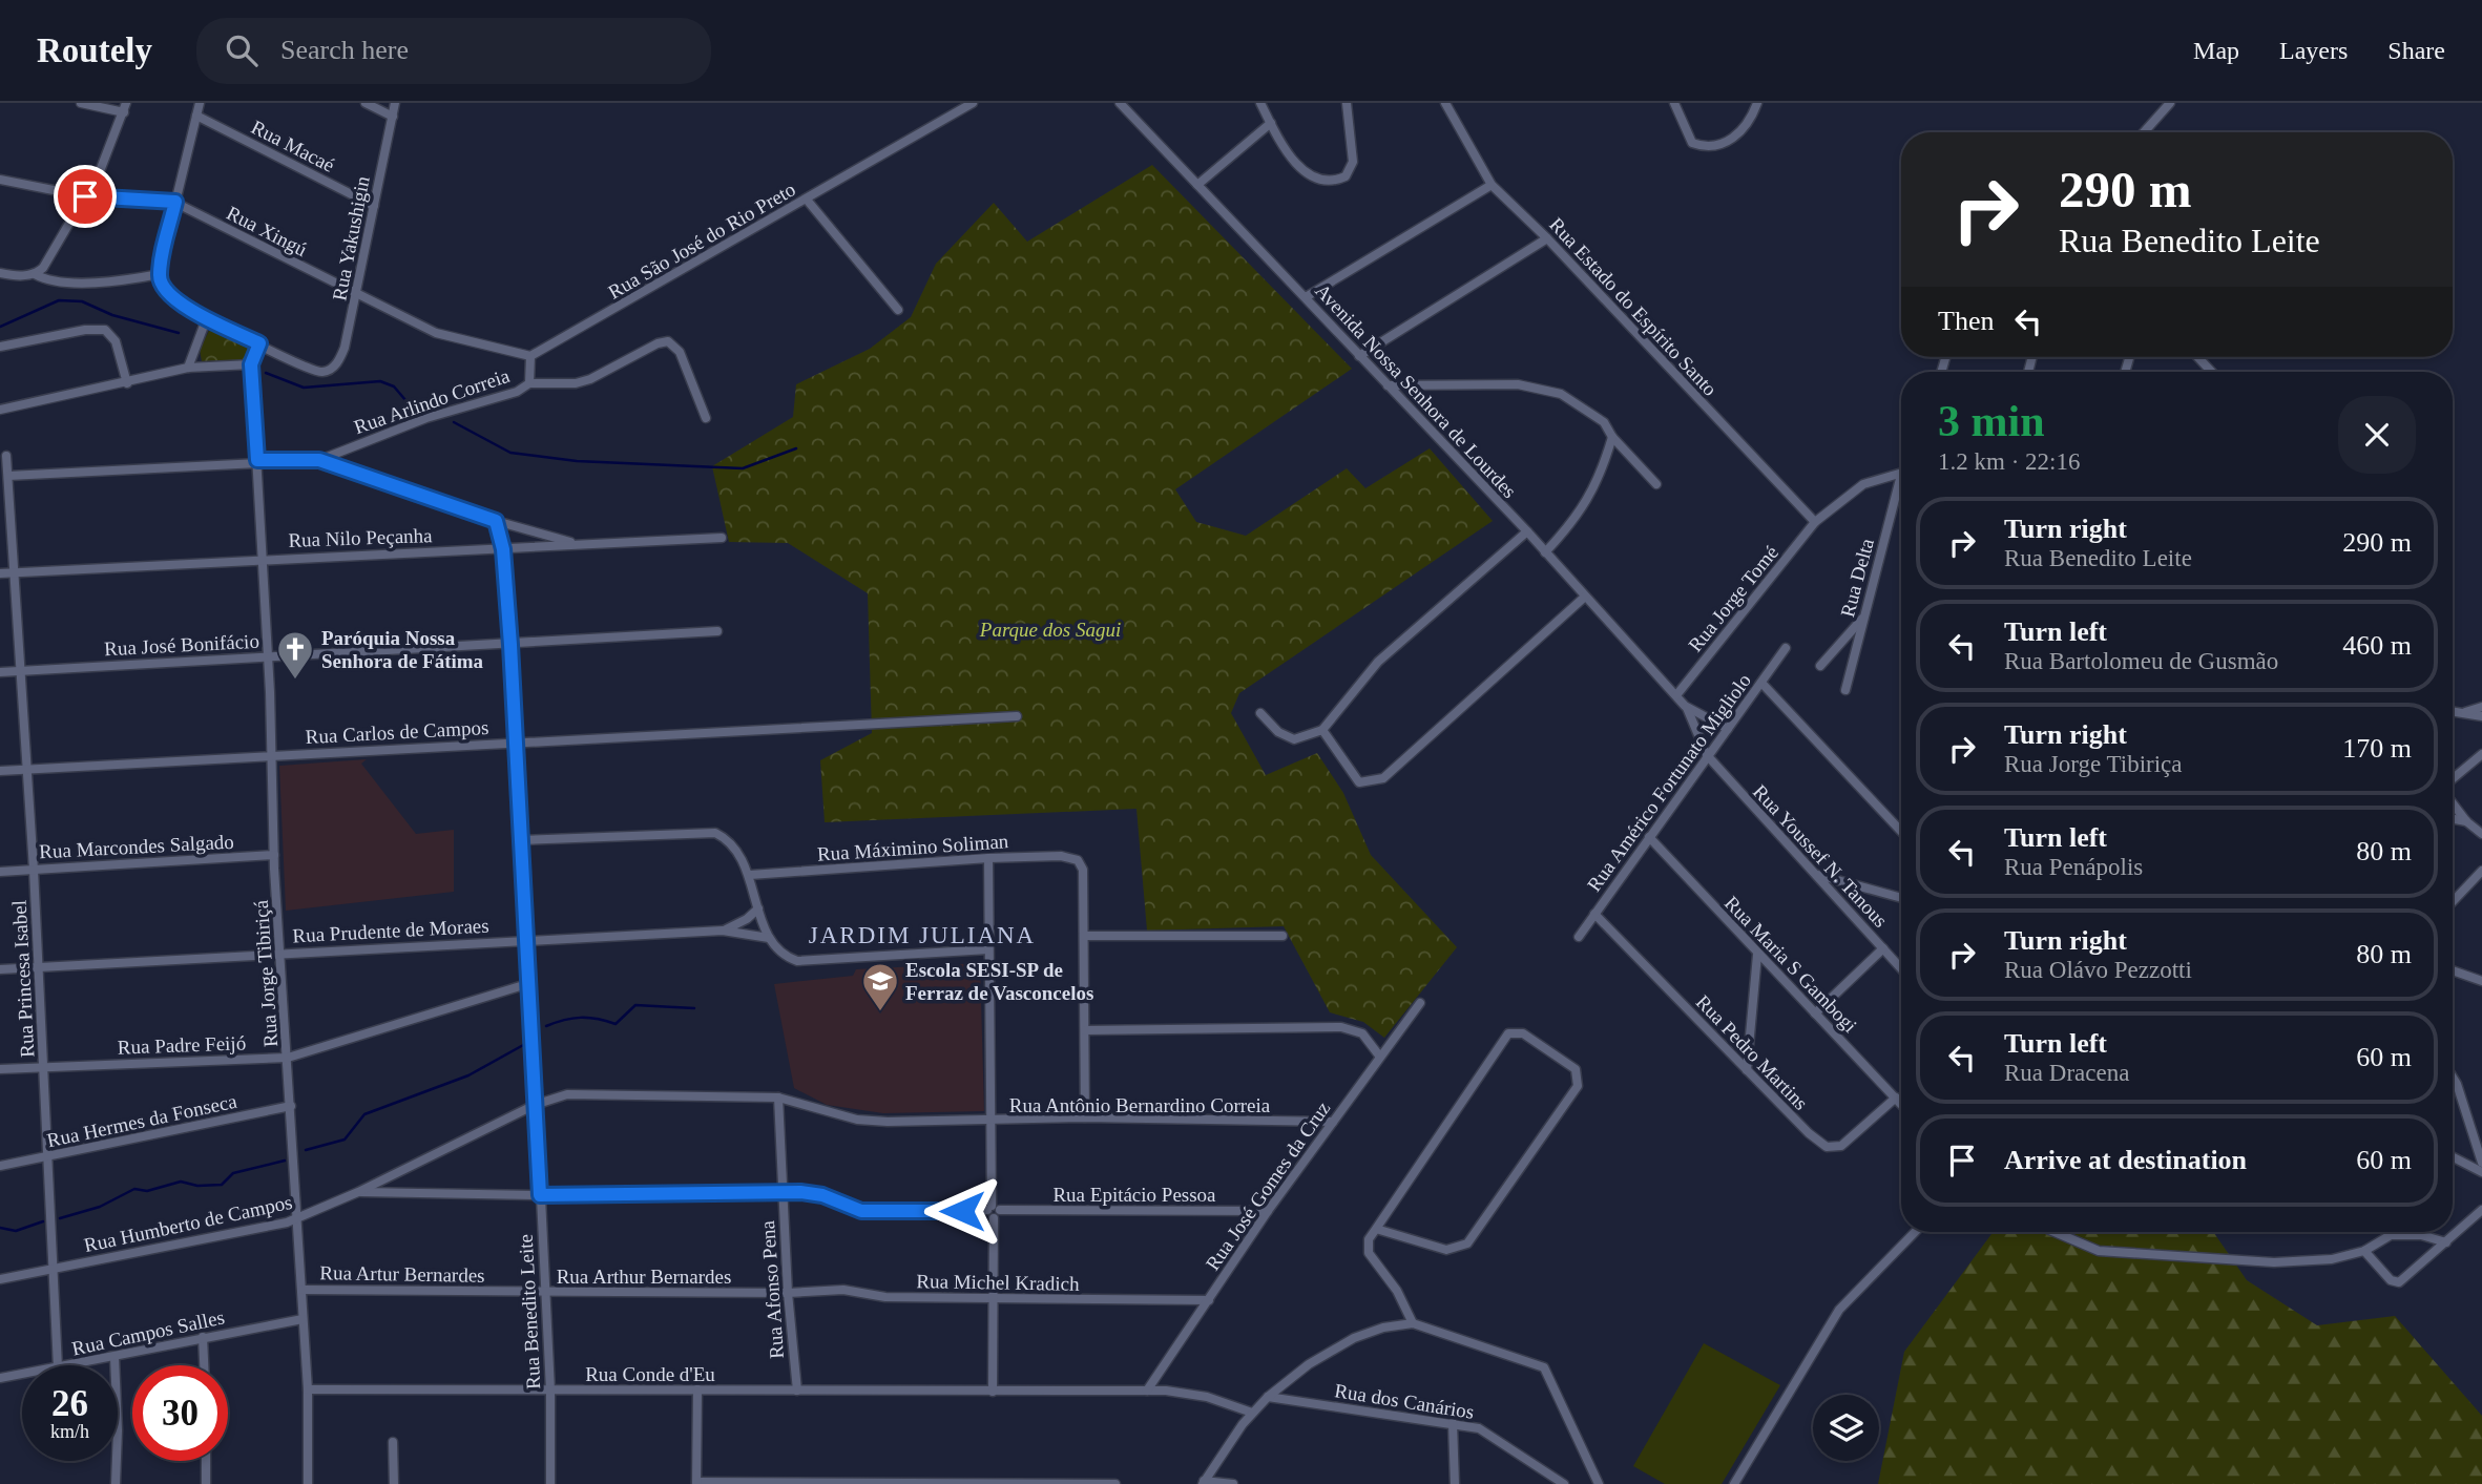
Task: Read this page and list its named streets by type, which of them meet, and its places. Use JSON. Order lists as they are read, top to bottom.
{
  "streets": {
    "street": [
      "Rua Macaé",
      "Rua Xingú",
      "Rua Yakushigin",
      "Rua São José do Rio Preto",
      "Rua Estado do Espírito Santo",
      "Avenida Nossa Senhora de Lourdes",
      "Rua Arlindo Correia",
      "Rua Nilo Peçanha",
      "Rua Delta",
      "Rua Jorge Tomé",
      "Rua José Bonifácio",
      "Rua Carlos de Campos",
      "Rua Américo Fortunato Migliolo",
      "Rua Marcondes Salgado",
      "Rua Máximino Soliman",
      "Rua Youssef N. Tanous",
      "Rua Prudente de Moraes",
      "Rua Maria S Gambogi",
      "Rua Jorge Tibiriçá",
      "Rua Princesa Isabel",
      "Rua Padre Feijó",
      "Rua Pedro Martins",
      "Rua Antônio Bernardino Correia",
      "Rua Hermes da Fonseca",
      "Rua José Gomes da Cruz",
      "Rua Epitácio Pessoa",
      "Rua Humberto de Campos",
      "Rua Artur Bernardes",
      "Rua Arthur Bernardes",
      "Rua Michel Kradich",
      "Rua Afonso Pena",
      "Rua Benedito Leite",
      "Rua Campos Salles",
      "Rua Conde d'Eu",
      "Rua dos Canários"
    ]
  },
  "crossings": [
    ["Rua Macaé", "Rua Yakushigin"],
    ["Rua Xingú", "Rua Yakushigin"],
    ["Rua Xingú", "Rua São José do Rio Preto"],
    ["Rua Xingú", "Rua Arlindo Correia"],
    ["Rua São José do Rio Preto", "Rua Arlindo Correia"],
    ["Rua Estado do Espírito Santo", "Rua Jorge Tomé"],
    ["Avenida Nossa Senhora de Lourdes", "Rua Jorge Tomé"],
    ["Avenida Nossa Senhora de Lourdes", "Rua Youssef N. Tanous"],
    ["Rua Nilo Peçanha", "Rua Jorge Tibiriçá"],
    ["Rua Nilo Peçanha", "Rua Princesa Isabel"],
    ["Rua Nilo Peçanha", "Rua Benedito Leite"],
    ["Rua José Bonifácio", "Rua Jorge Tibiriçá"],
    ["Rua José Bonifácio", "Rua Princesa Isabel"],
    ["Rua José Bonifácio", "Rua Benedito Leite"],
    ["Rua Carlos de Campos", "Rua Jorge Tibiriçá"],
    ["Rua Carlos de Campos", "Rua Princesa Isabel"],
    ["Rua Carlos de Campos", "Rua Benedito Leite"],
    ["Rua Américo Fortunato Migliolo", "Rua Youssef N. Tanous"],
    ["Rua Américo Fortunato Migliolo", "Rua Maria S Gambogi"],
    ["Rua Américo Fortunato Migliolo", "Rua Pedro Martins"],
    ["Rua Marcondes Salgado", "Rua Jorge Tibiriçá"],
    ["Rua Marcondes Salgado", "Rua Princesa Isabel"],
    ["Rua Prudente de Moraes", "Rua Jorge Tibiriçá"],
    ["Rua Prudente de Moraes", "Rua Princesa Isabel"],
    ["Rua Prudente de Moraes", "Rua Benedito Leite"],
    ["Rua Maria S Gambogi", "Rua Pedro Martins"],
    ["Rua Jorge Tibiriçá", "Rua Padre Feijó"],
    ["Rua Jorge Tibiriçá", "Rua Hermes da Fonseca"],
    ["Rua Jorge Tibiriçá", "Rua Humberto de Campos"],
    ["Rua Jorge Tibiriçá", "Rua Artur Bernardes"],
    ["Rua Jorge Tibiriçá", "Rua Campos Salles"],
    ["Rua Jorge Tibiriçá", "Rua Conde d'Eu"],
    ["Rua Princesa Isabel", "Rua Padre Feijó"],
    ["Rua Princesa Isabel", "Rua Hermes da Fonseca"],
    ["Rua Princesa Isabel", "Rua Humberto de Campos"],
    ["Rua Padre Feijó", "Rua Benedito Leite"],
    ["Rua Antônio Bernardino Correia", "Rua José Gomes da Cruz"],
    ["Rua Antônio Bernardino Correia", "Rua Humberto de Campos"],
    ["Rua Antônio Bernardino Correia", "Rua Afonso Pena"],
    ["Rua José Gomes da Cruz", "Rua Epitácio Pessoa"],
    ["Rua José Gomes da Cruz", "Rua Michel Kradich"],
    ["Rua José Gomes da Cruz", "Rua Conde d'Eu"],
    ["Rua Epitácio Pessoa", "Rua Humberto de Campos"],
    ["Rua Epitácio Pessoa", "Rua Afonso Pena"],
    ["Rua Epitácio Pessoa", "Rua Benedito Leite"],
    ["Rua Humberto de Campos", "Rua Afonso Pena"],
    ["Rua Humberto de Campos", "Rua Benedito Leite"],
    ["Rua Artur Bernardes", "Rua Arthur Bernardes"],
    ["Rua Artur Bernardes", "Rua Benedito Leite"],
    ["Rua Arthur Bernardes", "Rua Michel Kradich"],
    ["Rua Arthur Bernardes", "Rua Afonso Pena"],
    ["Rua Arthur Bernardes", "Rua Benedito Leite"],
    ["Rua Michel Kradich", "Rua Afonso Pena"],
    ["Rua Afonso Pena", "Rua Conde d'Eu"],
    ["Rua Benedito Leite", "Rua Conde d'Eu"]
  ],
  "districts": ["JARDIM JULIANA"],
  "parks": ["Parque dos Sagui"],
  "places": {
    "church": ["Paróquia Nossa Senhora de Fátima"],
    "school or university": ["Escola SESI-SP de Ferraz de Vasconcelos"]
  },
  "page": {
    "header": "Routely",
    "search": "Search here",
    "nav": ["Map", "Layers", "Share"],
    "turn": ["290 m", "Rua Benedito Leite"],
    "then": "Then",
    "heading": ["3 min", "1.2 km · 22:16"],
    "list": [
      {
        "name": "Turn right",
        "note": "Rua Benedito Leite",
        "value": "290 m"
      },
      {
        "name": "Turn left",
        "note": "Rua Bartolomeu de Gusmão",
        "value": "460 m"
      },
      {
        "name": "Turn right",
        "note": "Rua Jorge Tibiriça",
        "value": "170 m"
      },
      {
        "name": "Turn left",
        "note": "Rua Penápolis",
        "value": "80 m"
      },
      {
        "name": "Turn right",
        "note": "Rua Olávo Pezzotti",
        "value": "80 m"
      },
      {
        "name": "Turn left",
        "note": "Rua Dracena",
        "value": "60 m"
      },
      {
        "name": "Arrive at destination",
        "value": "60 m"
      }
    ],
    "speed": "26 km/h",
    "limit": "30"
  }
}
